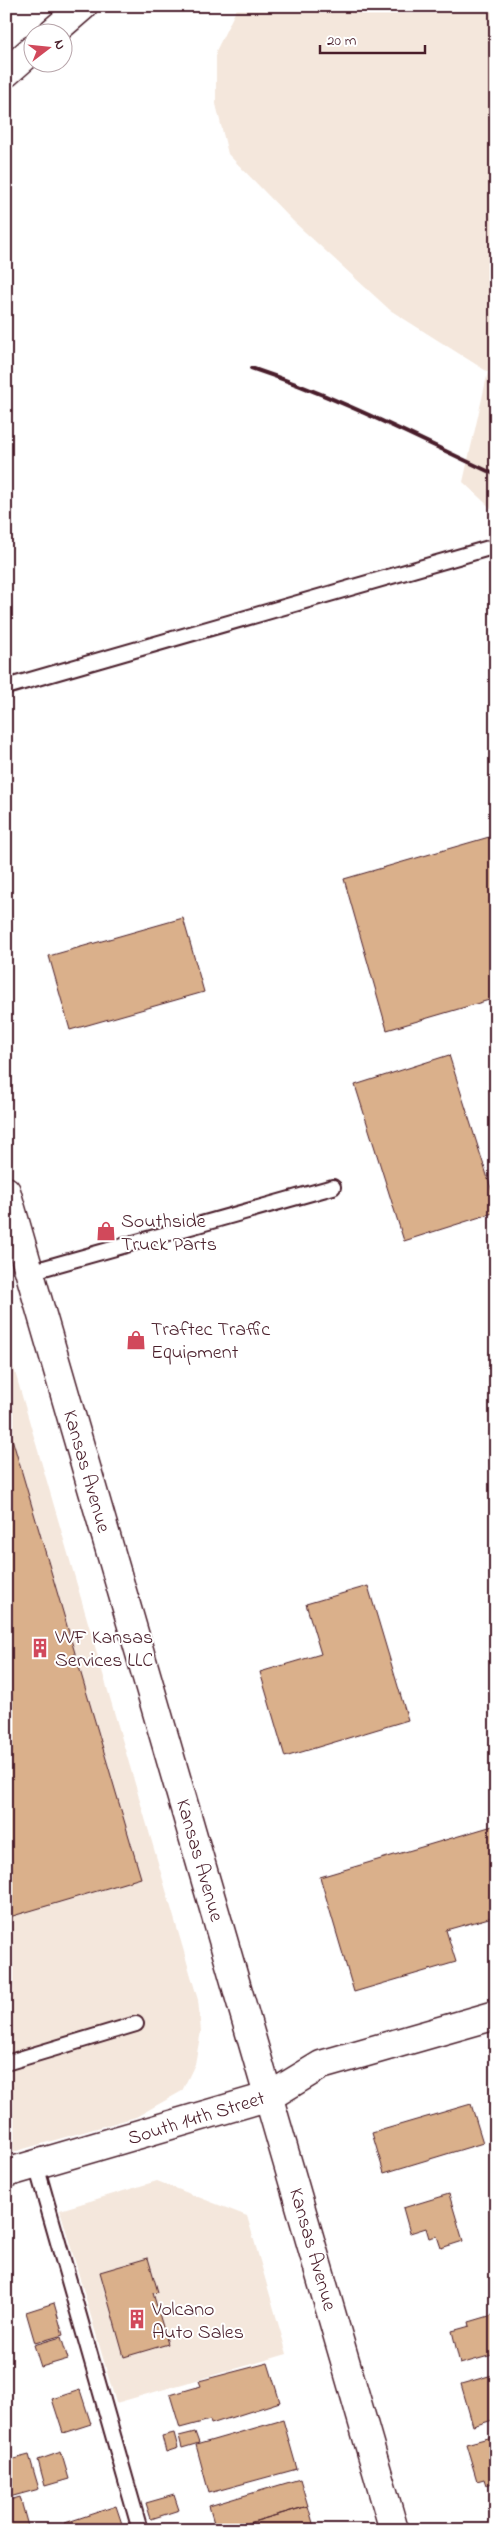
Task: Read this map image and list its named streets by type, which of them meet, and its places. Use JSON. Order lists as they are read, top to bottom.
{
  "streets": {
    "main road": ["Kansas Avenue", "South 14th Street"]
  },
  "crossings": [
    ["Kansas Avenue", "South 14th Street"]
  ],
  "places": {
    "shop": ["Southside Truck Parts", "Traftec Traffic Equipment"],
    "building": ["VVF Kansas Services LLC", "Volcano Auto Sales"]
  },
  "scale_bar": "20 m",
  "north": "right"
}
